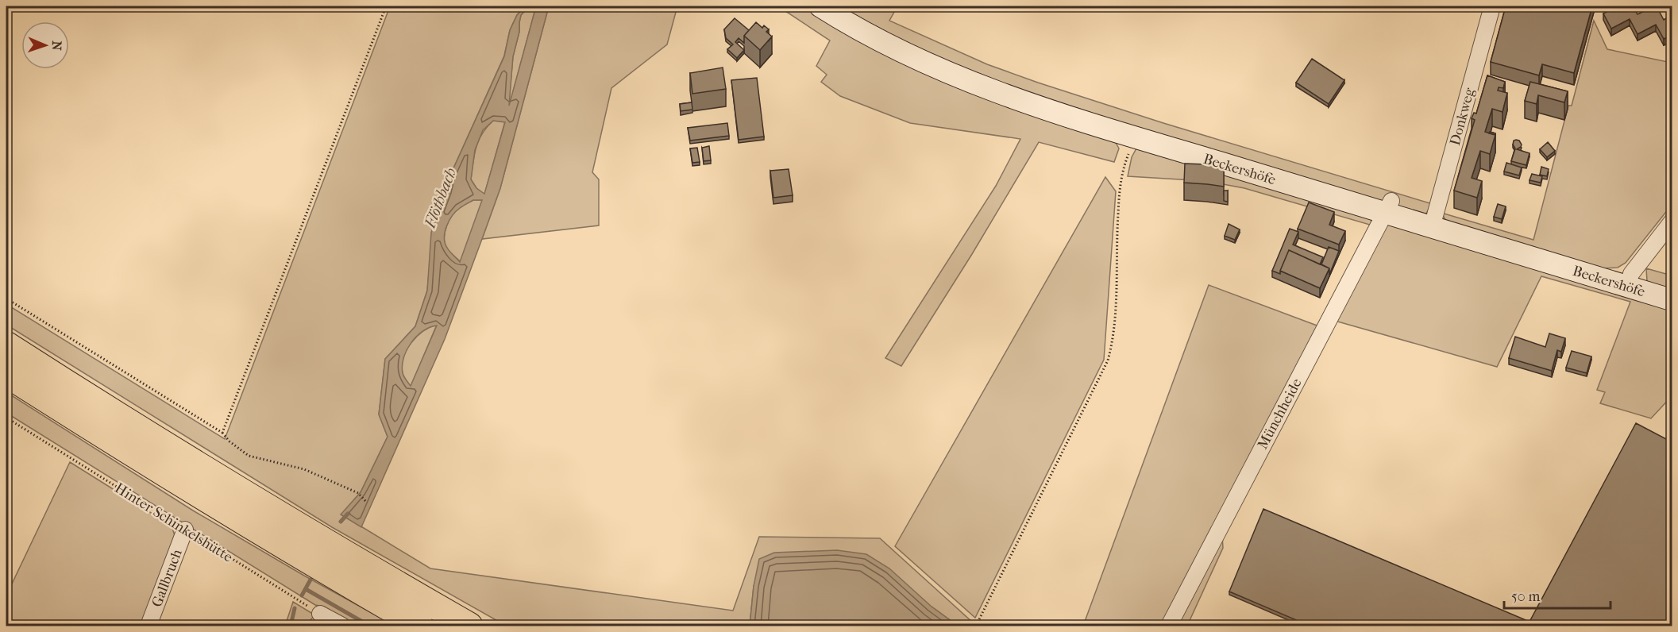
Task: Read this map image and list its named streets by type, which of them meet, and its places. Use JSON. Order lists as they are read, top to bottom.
{
  "streets": {
    "street": [
      "Donkweg",
      "Beckershöfe",
      "Münchheide",
      "Gallbruch"
    ],
    "path": ["Hinter Schinkelshütte"]
  },
  "crossings": [
    ["Donkweg", "Beckershöfe"],
    ["Beckershöfe", "Münchheide"],
    ["Hinter Schinkelshütte", "Gallbruch"]
  ],
  "water": ["Flöthbach"],
  "scale_bar": "50 m",
  "north": "right"
}
